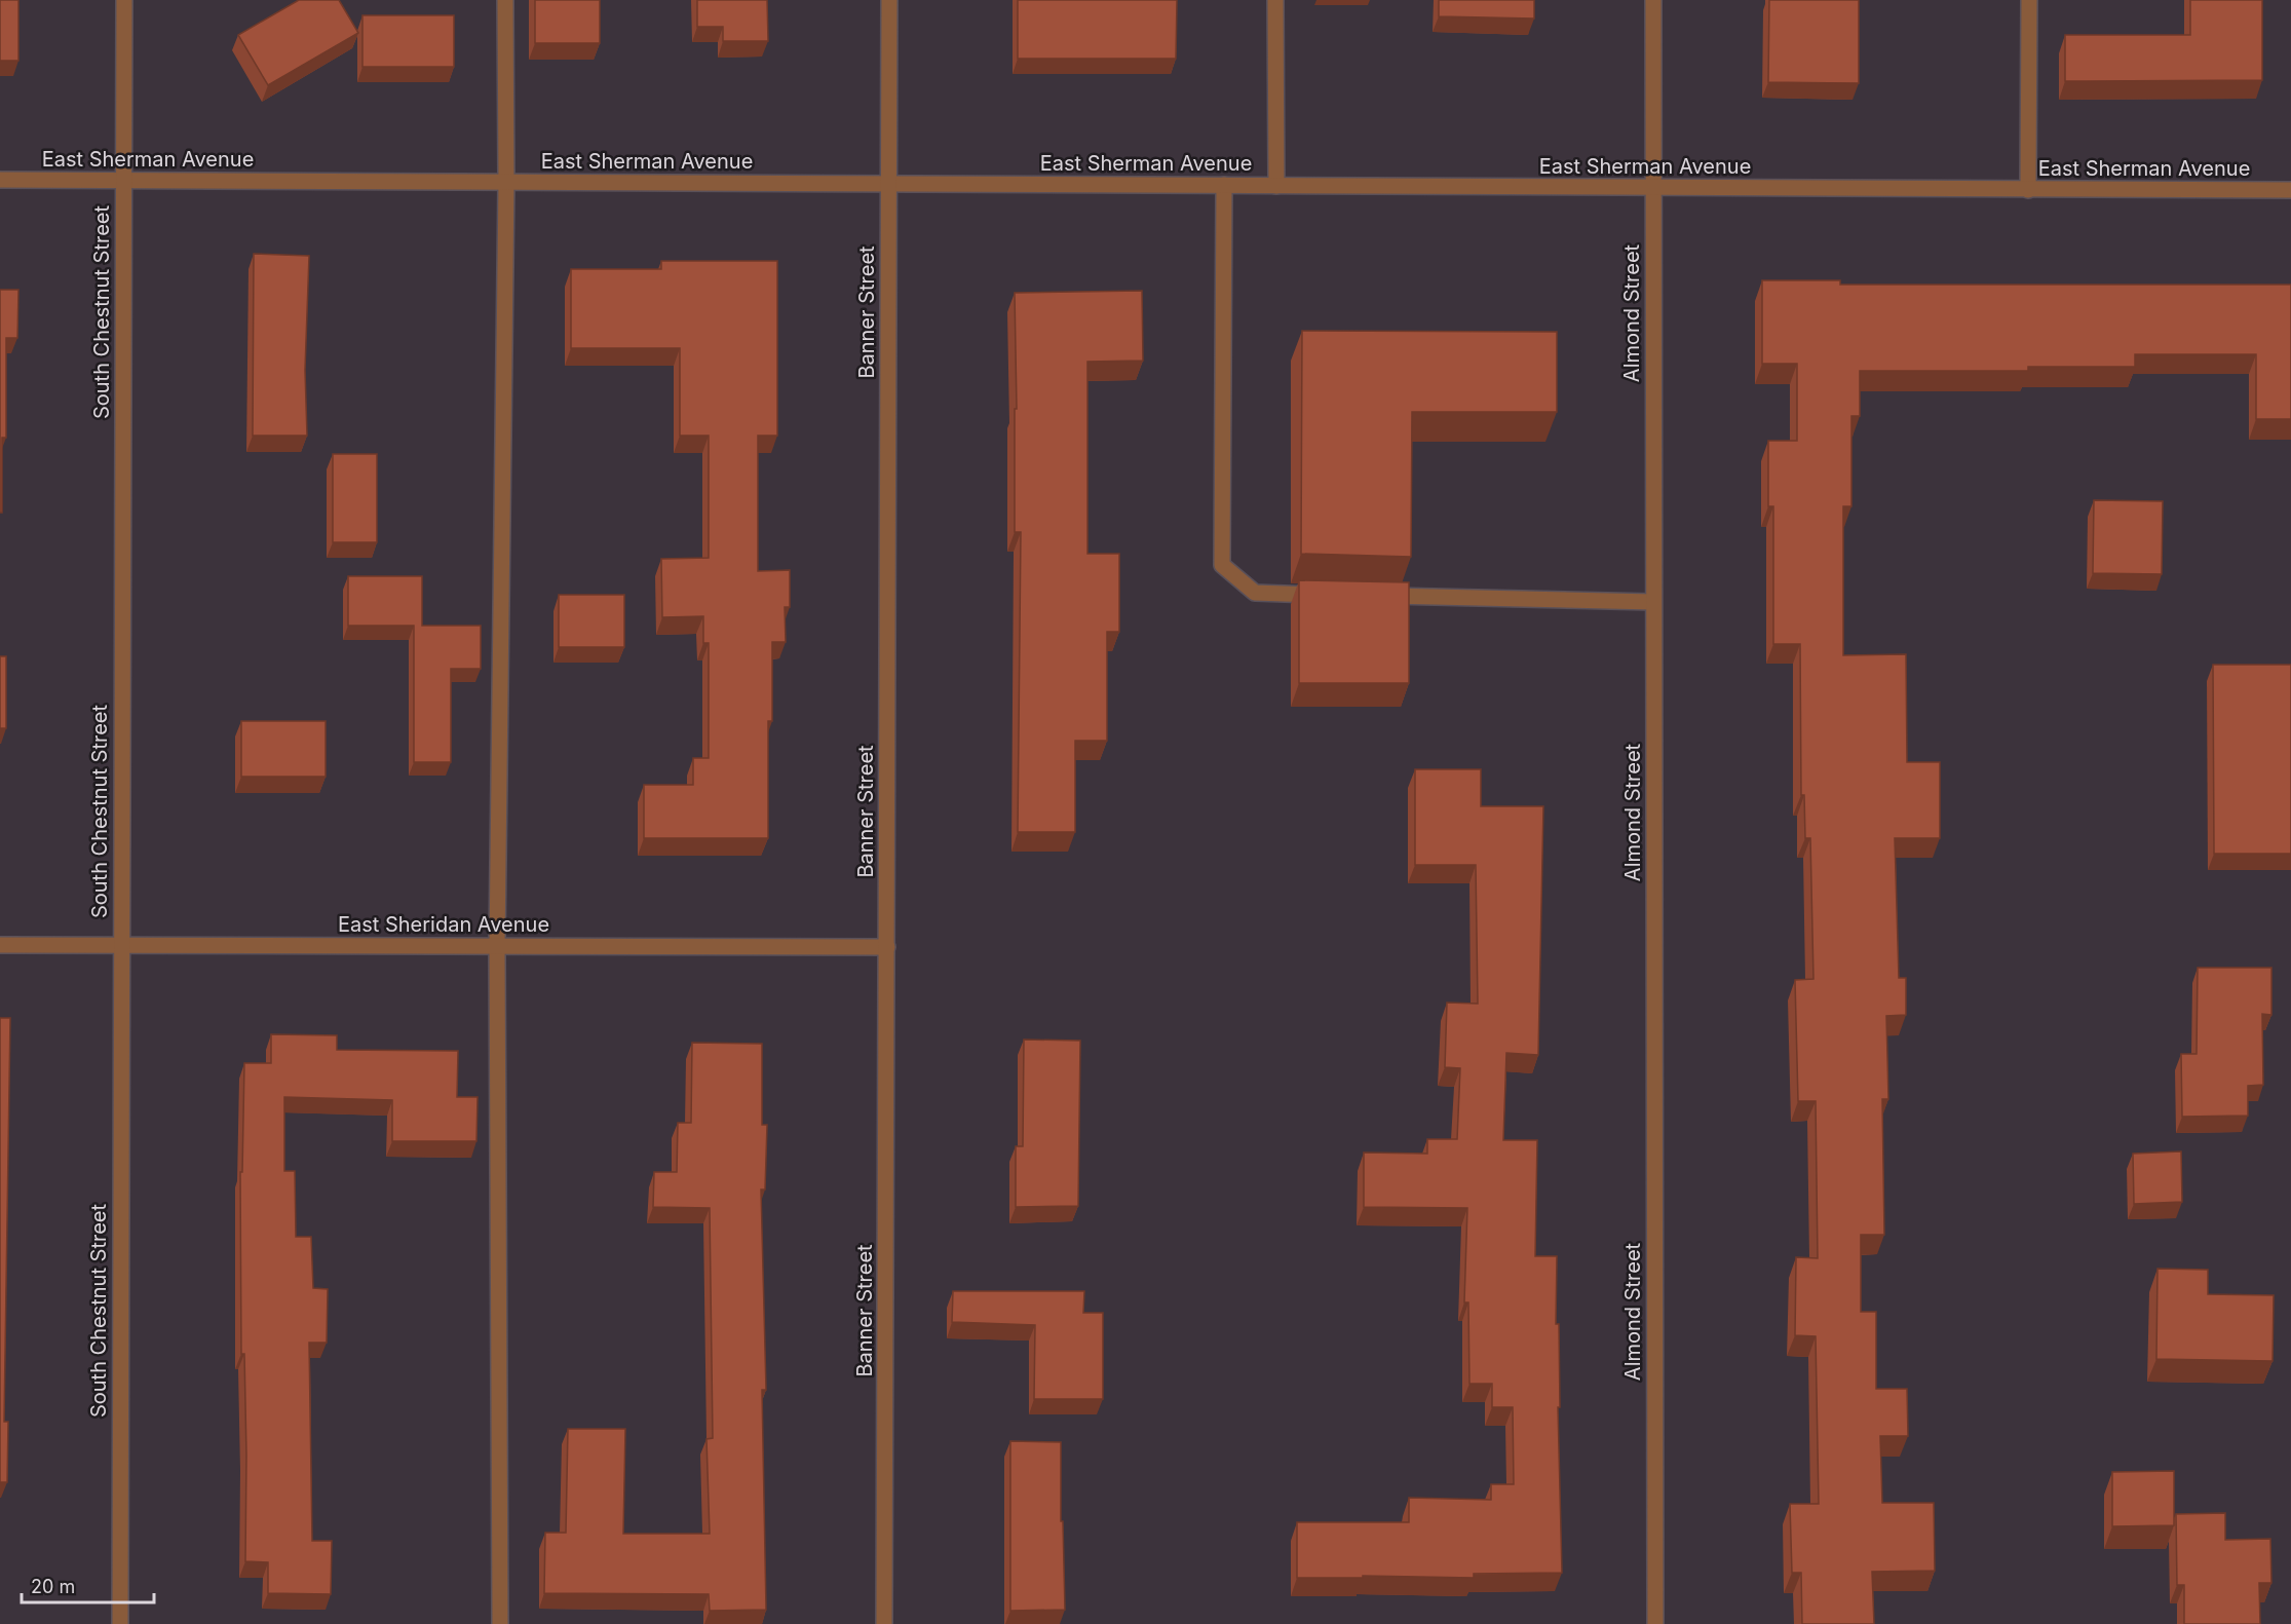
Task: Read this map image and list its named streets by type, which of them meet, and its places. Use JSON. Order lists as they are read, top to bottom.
{
  "streets": {
    "street": [
      "East Sherman Avenue",
      "South Chestnut Street",
      "Banner Street",
      "Almond Street",
      "East Sheridan Avenue"
    ]
  },
  "crossings": [
    ["East Sherman Avenue", "South Chestnut Street"],
    ["East Sherman Avenue", "Banner Street"],
    ["East Sherman Avenue", "Almond Street"],
    ["South Chestnut Street", "East Sheridan Avenue"],
    ["Banner Street", "East Sheridan Avenue"]
  ],
  "scale_bar": "20 m"
}
